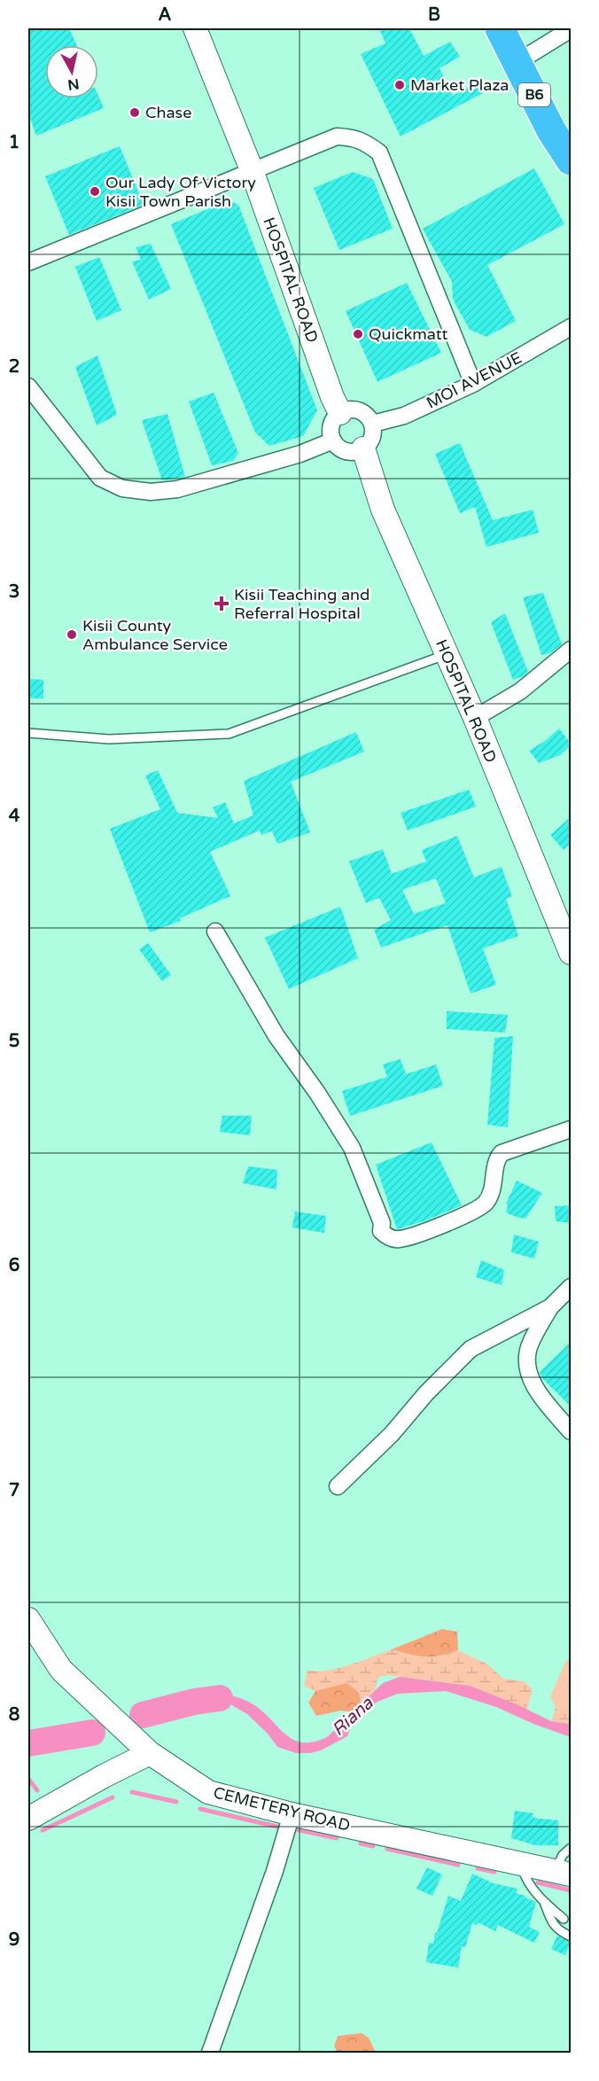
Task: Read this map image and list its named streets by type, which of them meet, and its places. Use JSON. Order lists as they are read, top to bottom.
{
  "streets": {
    "highway": ["B6"],
    "street": ["HOSPITAL ROAD", "MOI AVENUE", "CEMETERY ROAD"]
  },
  "crossings": [
    ["HOSPITAL ROAD", "MOI AVENUE"]
  ],
  "water": ["Riana"],
  "places": {
    "other": [
      "Market Plaza",
      "Chase",
      "Our Lady Of Victory Kisii Town Parish",
      "Quickmatt",
      "Kisii County Ambulance Service"
    ],
    "health": ["Kisii Teaching and Referral Hospital"]
  },
  "north": "bottom",
  "grid": {
    "columns": ["A", "B"],
    "rows": [
      "1",
      "2",
      "3",
      "4",
      "5",
      "6",
      "7",
      "8",
      "9"
    ]
  }
}
